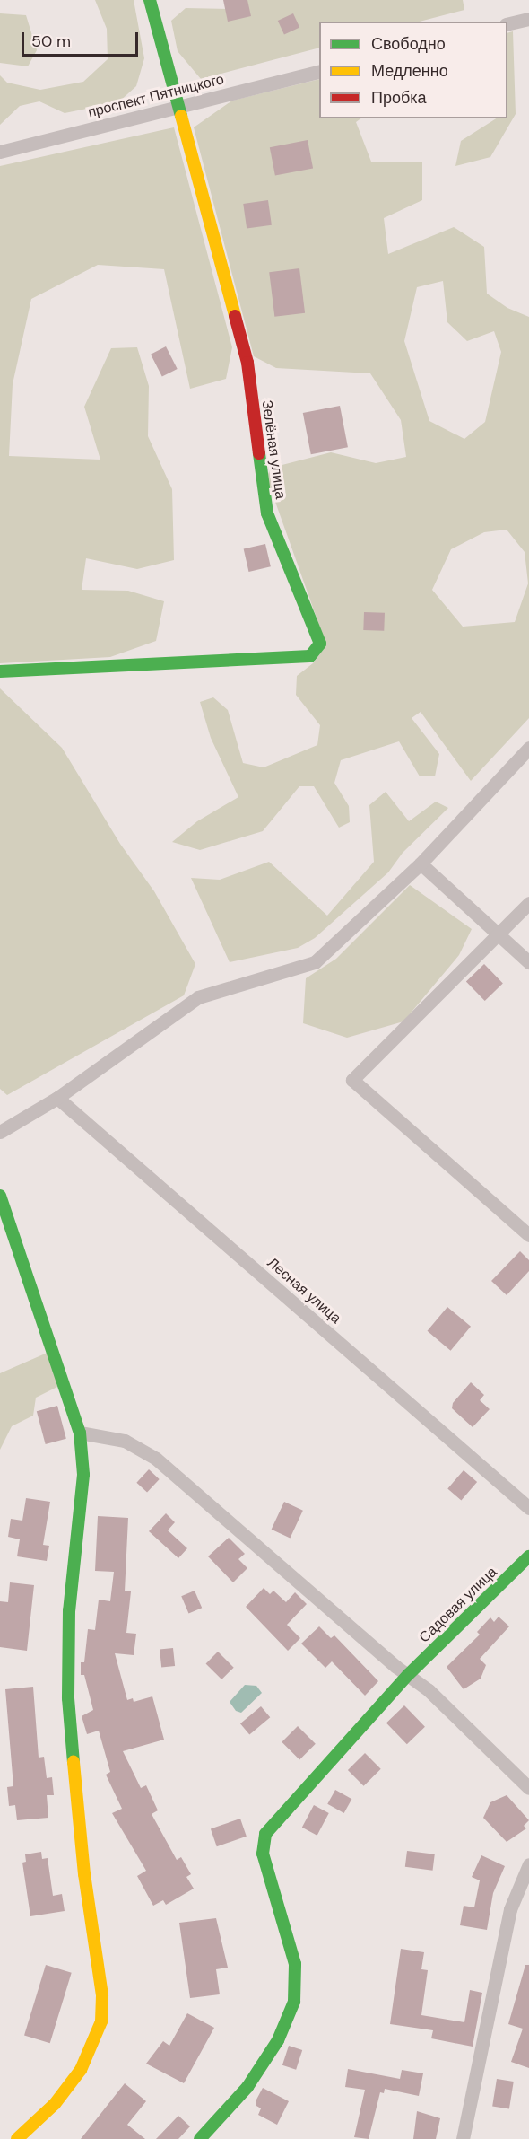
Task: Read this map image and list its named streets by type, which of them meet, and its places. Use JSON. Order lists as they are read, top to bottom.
{
  "streets": {
    "street": [
      "проспект Пятницкого",
      "Зелёная улица",
      "Лесная улица",
      "Садовая улица"
    ]
  },
  "crossings": [
    ["проспект Пятницкого", "Зелёная улица"]
  ],
  "legend": ["Свободно", "Медленно", "Пробка"],
  "scale_bar": "50 m"
}
